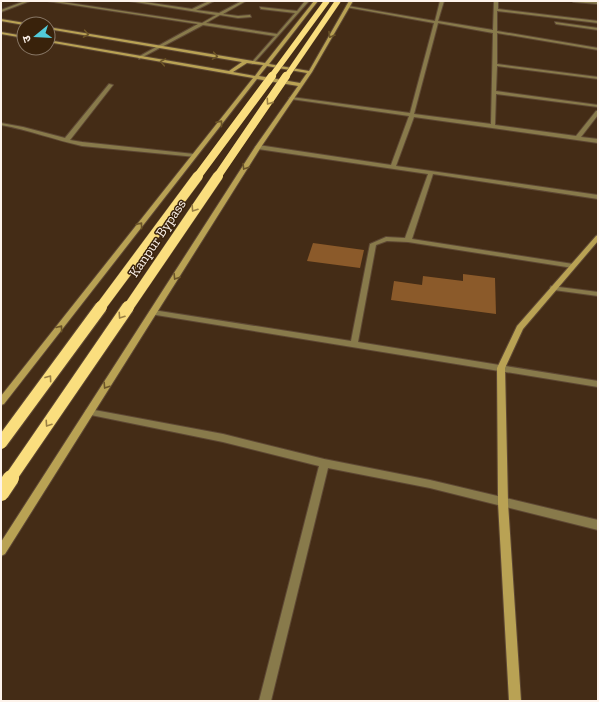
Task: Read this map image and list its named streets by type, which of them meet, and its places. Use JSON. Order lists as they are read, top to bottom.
{
  "streets": {
    "highway": ["Kanpur Bypass"]
  },
  "north": "left"
}
